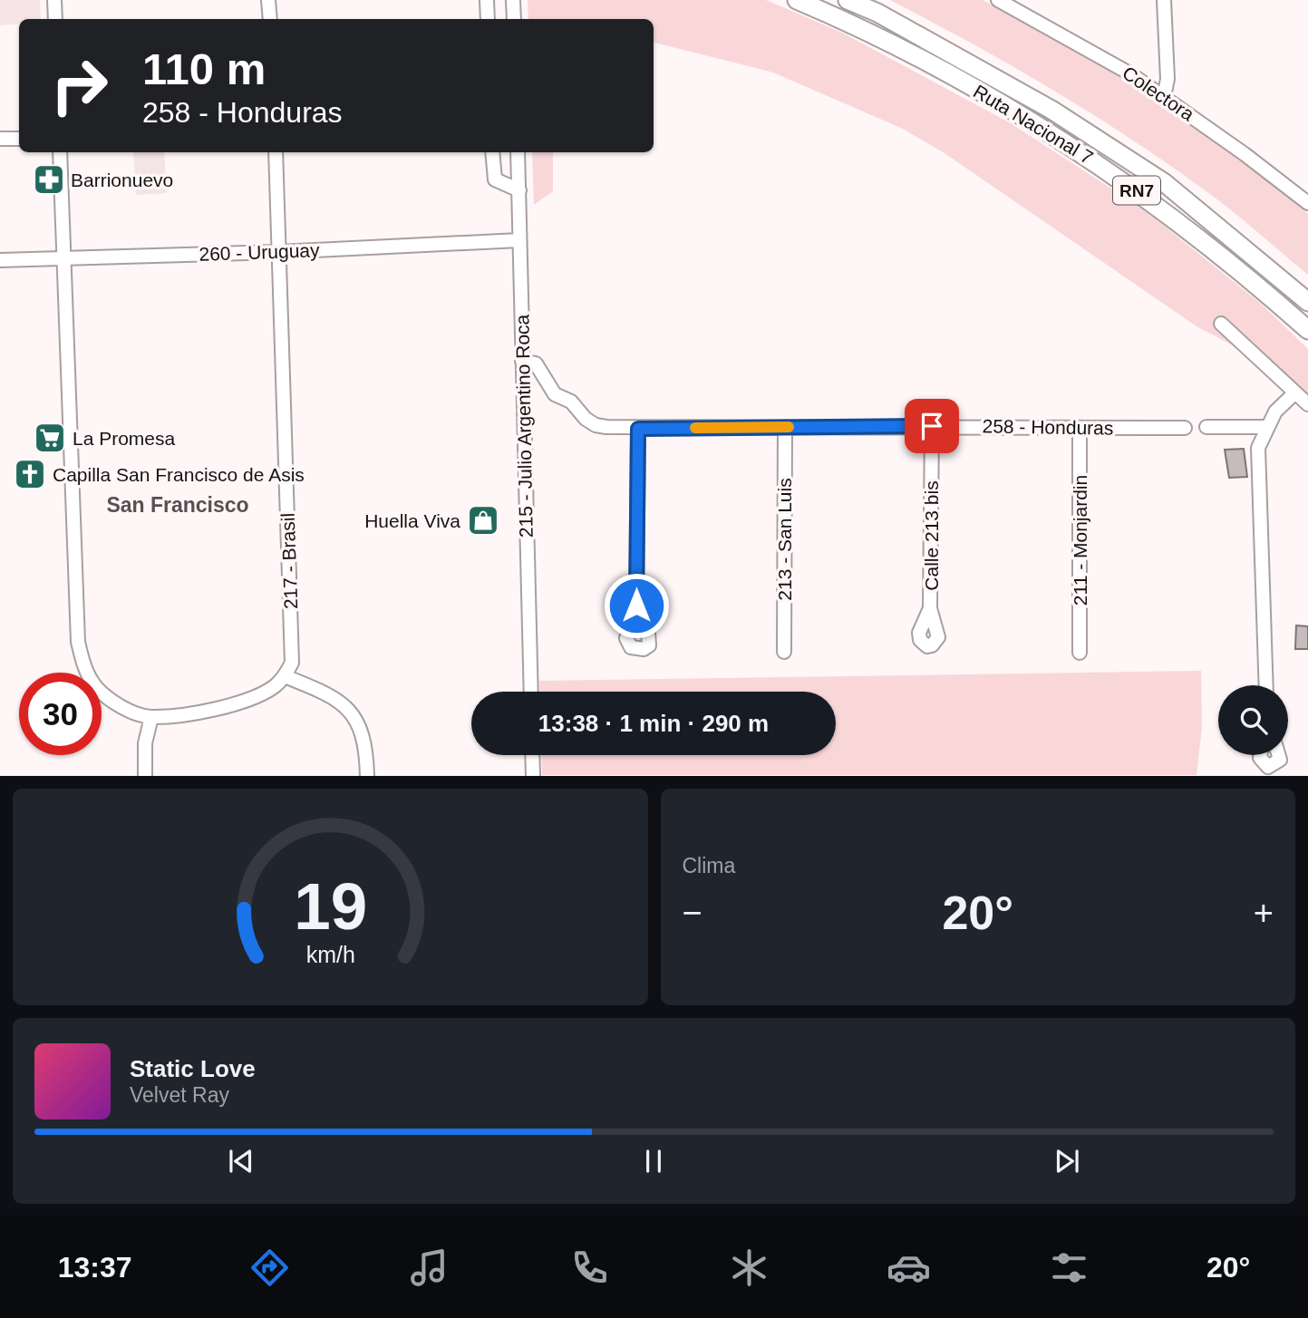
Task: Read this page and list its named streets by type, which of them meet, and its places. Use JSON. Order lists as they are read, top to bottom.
{
  "streets": {
    "highway": ["Ruta Nacional 7", "RN7"],
    "street": [
      "Colectora",
      "260 - Uruguay",
      "215 - Julio Argentino Roca",
      "258 - Honduras",
      "Calle 213 bis",
      "213 - San Luis",
      "211 - Monjardin",
      "217 - Brasil"
    ]
  },
  "crossings": [
    ["260 - Uruguay", "215 - Julio Argentino Roca"],
    ["260 - Uruguay", "217 - Brasil"],
    ["215 - Julio Argentino Roca", "258 - Honduras"],
    ["258 - Honduras", "Calle 213 bis"],
    ["258 - Honduras", "213 - San Luis"],
    ["258 - Honduras", "211 - Monjardin"]
  ],
  "districts": ["San Francisco"],
  "places": {
    "pharmacy": ["Barrionuevo"],
    "supermarket": ["La Promesa"],
    "church": ["Capilla San Francisco de Asis"],
    "shop": ["Huella Viva"]
  },
  "page": {
    "turn": ["110 m", "258 - Honduras"],
    "limit": "30",
    "trip": "13:38 · 1 min · 290 m",
    "tile": "Clima",
    "heat": ["−", "20°", "+"],
    "song": ["Static Love", "Velvet Ray"],
    "tabs": ["13:37", "20°"],
    "gauge": ["19", "km/h"]
  }
}
